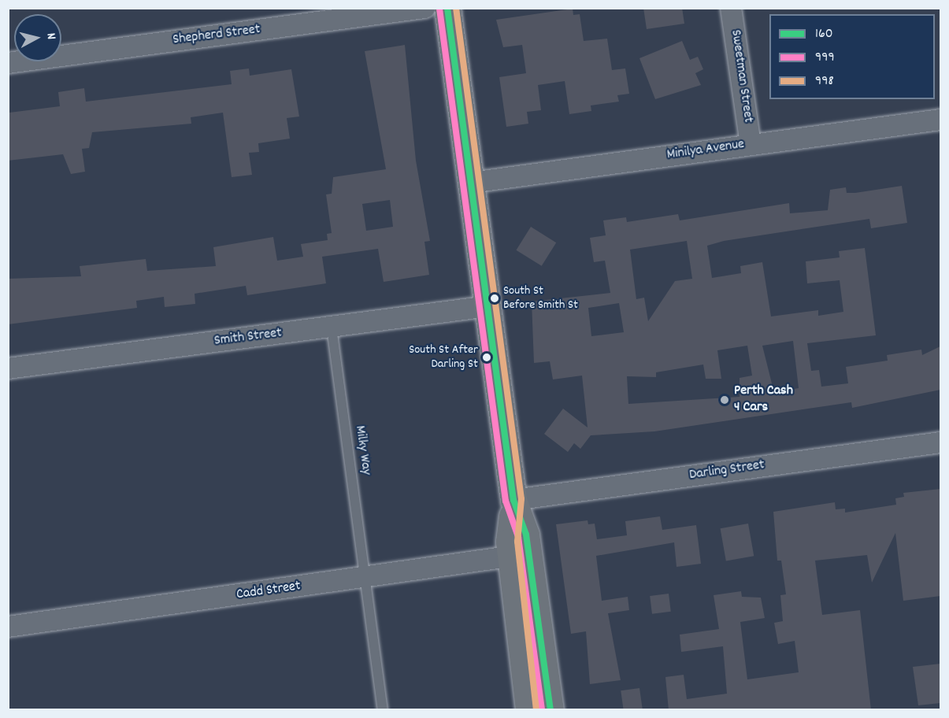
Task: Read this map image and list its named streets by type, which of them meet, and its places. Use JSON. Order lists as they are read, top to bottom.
{
  "streets": {
    "street": [
      "Shepherd Street",
      "Sweetman Street",
      "Minilya Avenue",
      "Smith Street",
      "Darling Street",
      "Cadd Street"
    ],
    "lane": ["Milky Way"]
  },
  "crossings": [
    ["Sweetman Street", "Minilya Avenue"],
    ["Smith Street", "Milky Way"],
    ["Milky Way", "Cadd Street"]
  ],
  "places": ["South St Before Smith St", "South St After Darling St", "Perth Cash 4 Cars"],
  "lines": ["transit line 160", "transit line 998", "transit line 999"],
  "legend": ["160", "999", "998"],
  "north": "right"
}
